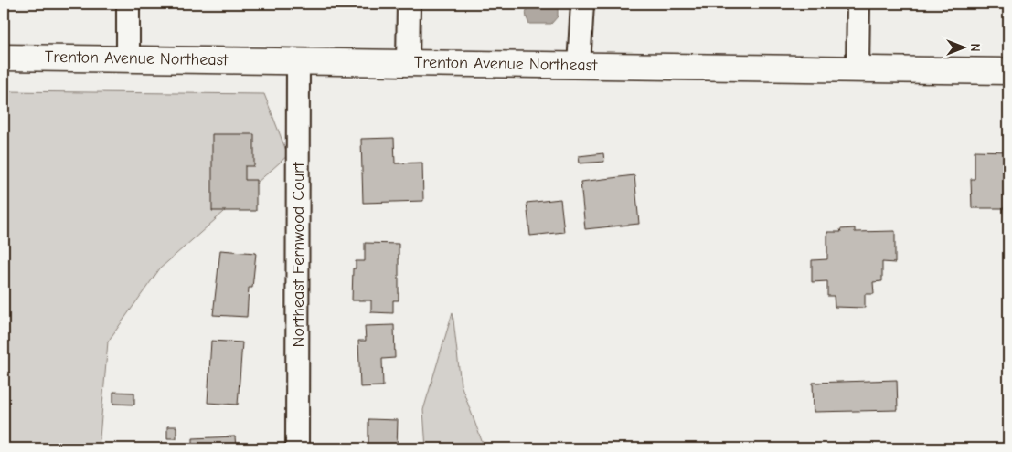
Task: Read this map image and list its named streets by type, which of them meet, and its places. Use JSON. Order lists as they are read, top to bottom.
{
  "streets": {
    "main road": ["Trenton Avenue Northeast"],
    "street": ["Northeast Fernwood Court"]
  },
  "crossings": [
    ["Trenton Avenue Northeast", "Northeast Fernwood Court"]
  ],
  "north": "right"
}
